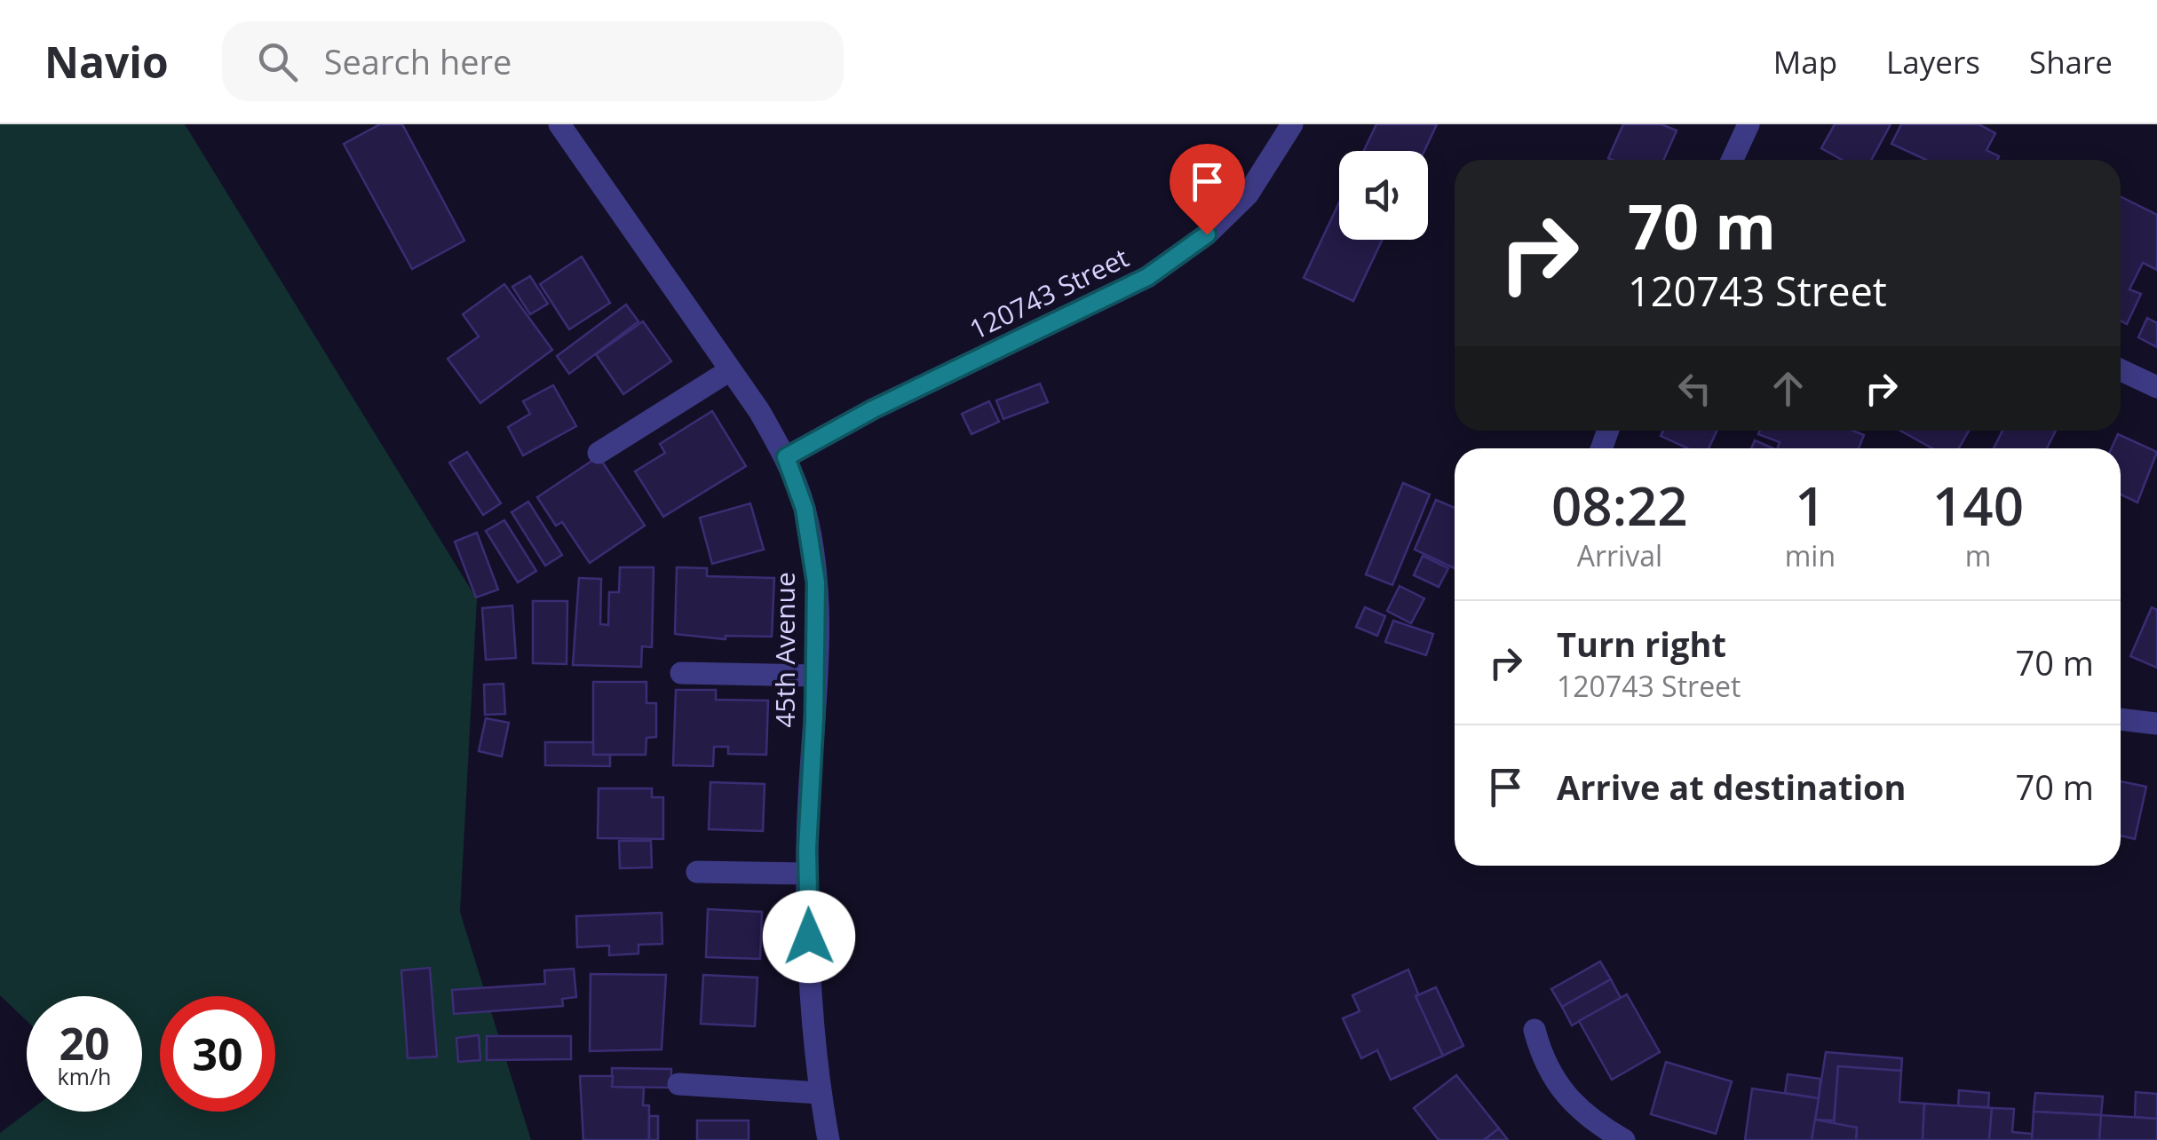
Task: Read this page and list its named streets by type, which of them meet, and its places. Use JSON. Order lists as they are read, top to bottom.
{
  "streets": {
    "street": ["120743 Street", "45th Avenue"]
  },
  "crossings": [
    ["120743 Street", "45th Avenue"]
  ],
  "page": {
    "header": "Navio",
    "search": "Search here",
    "nav": ["Map", "Layers", "Share"],
    "turn": ["70 m", "120743 Street"],
    "eta": [
      "08:22",
      "Arrival",
      "1",
      "min",
      "140",
      "m"
    ],
    "list": [
      {
        "name": "Turn right",
        "note": "120743 Street",
        "value": "70 m"
      },
      {
        "name": "Arrive at destination",
        "value": "70 m"
      }
    ],
    "speed": "20 km/h",
    "limit": "30"
  }
}
